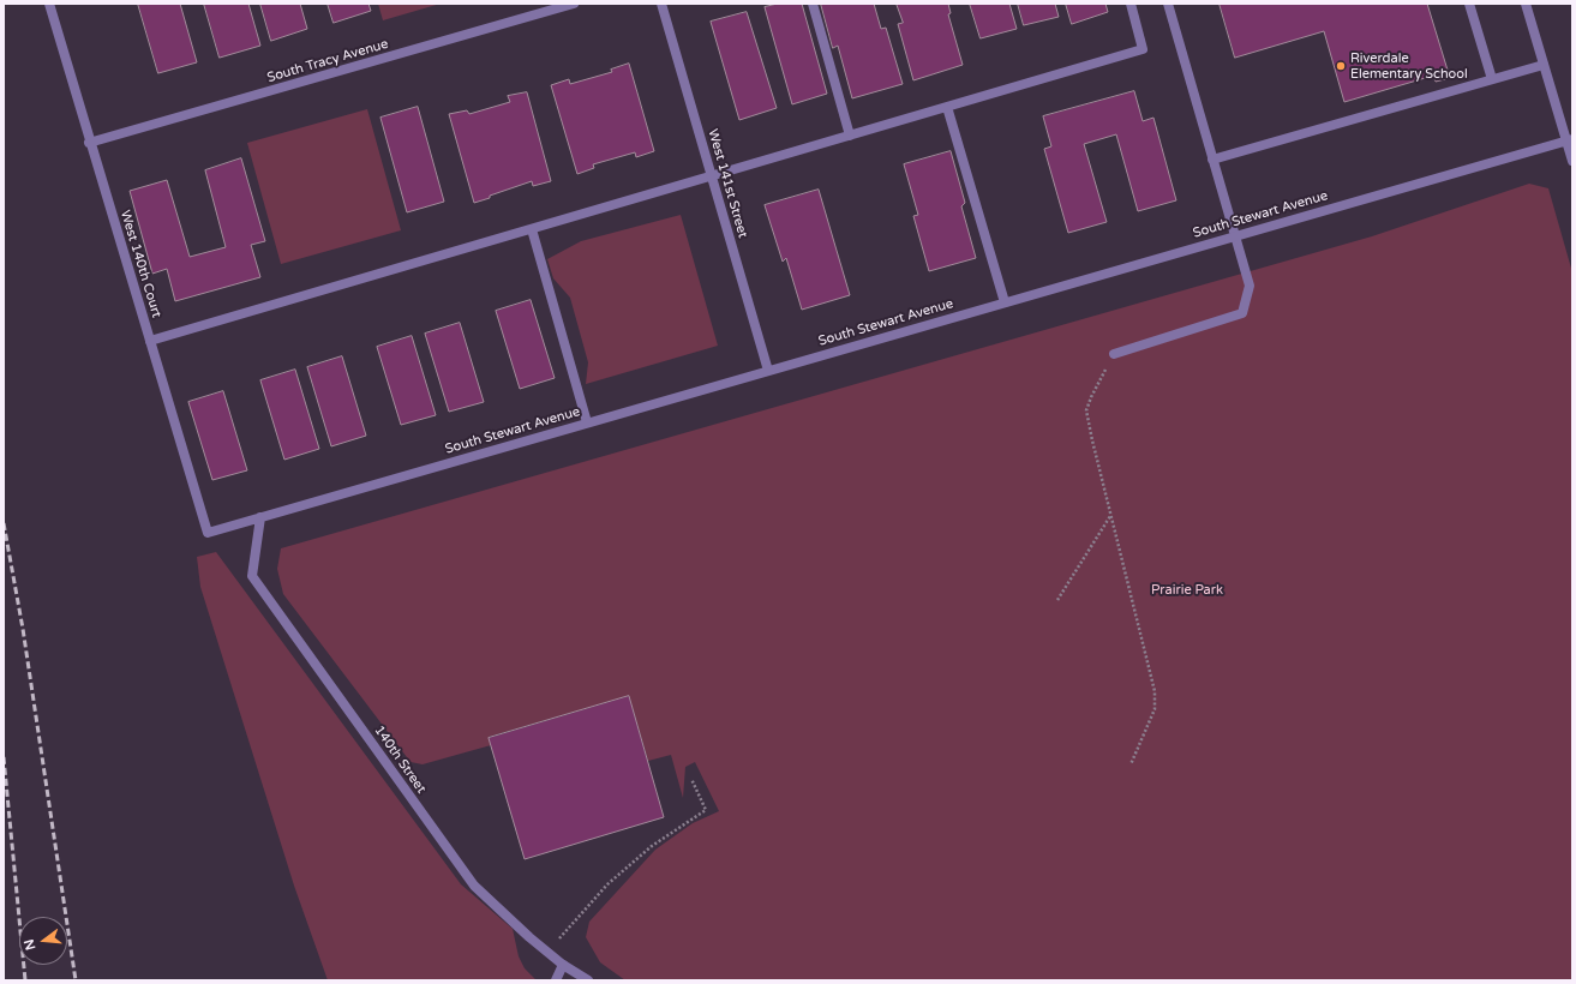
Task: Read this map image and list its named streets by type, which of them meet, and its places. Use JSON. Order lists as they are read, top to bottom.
{
  "streets": {
    "street": [
      "South Tracy Avenue",
      "West 141st Street",
      "South Stewart Avenue",
      "West 140th Court",
      "140th Street"
    ]
  },
  "crossings": [
    ["South Tracy Avenue", "West 140th Court"],
    ["West 141st Street", "South Stewart Avenue"],
    ["South Stewart Avenue", "West 140th Court"],
    ["South Stewart Avenue", "140th Street"]
  ],
  "parks": ["Prairie Park"],
  "places": ["Riverdale Elementary School"],
  "north": "left"
}
